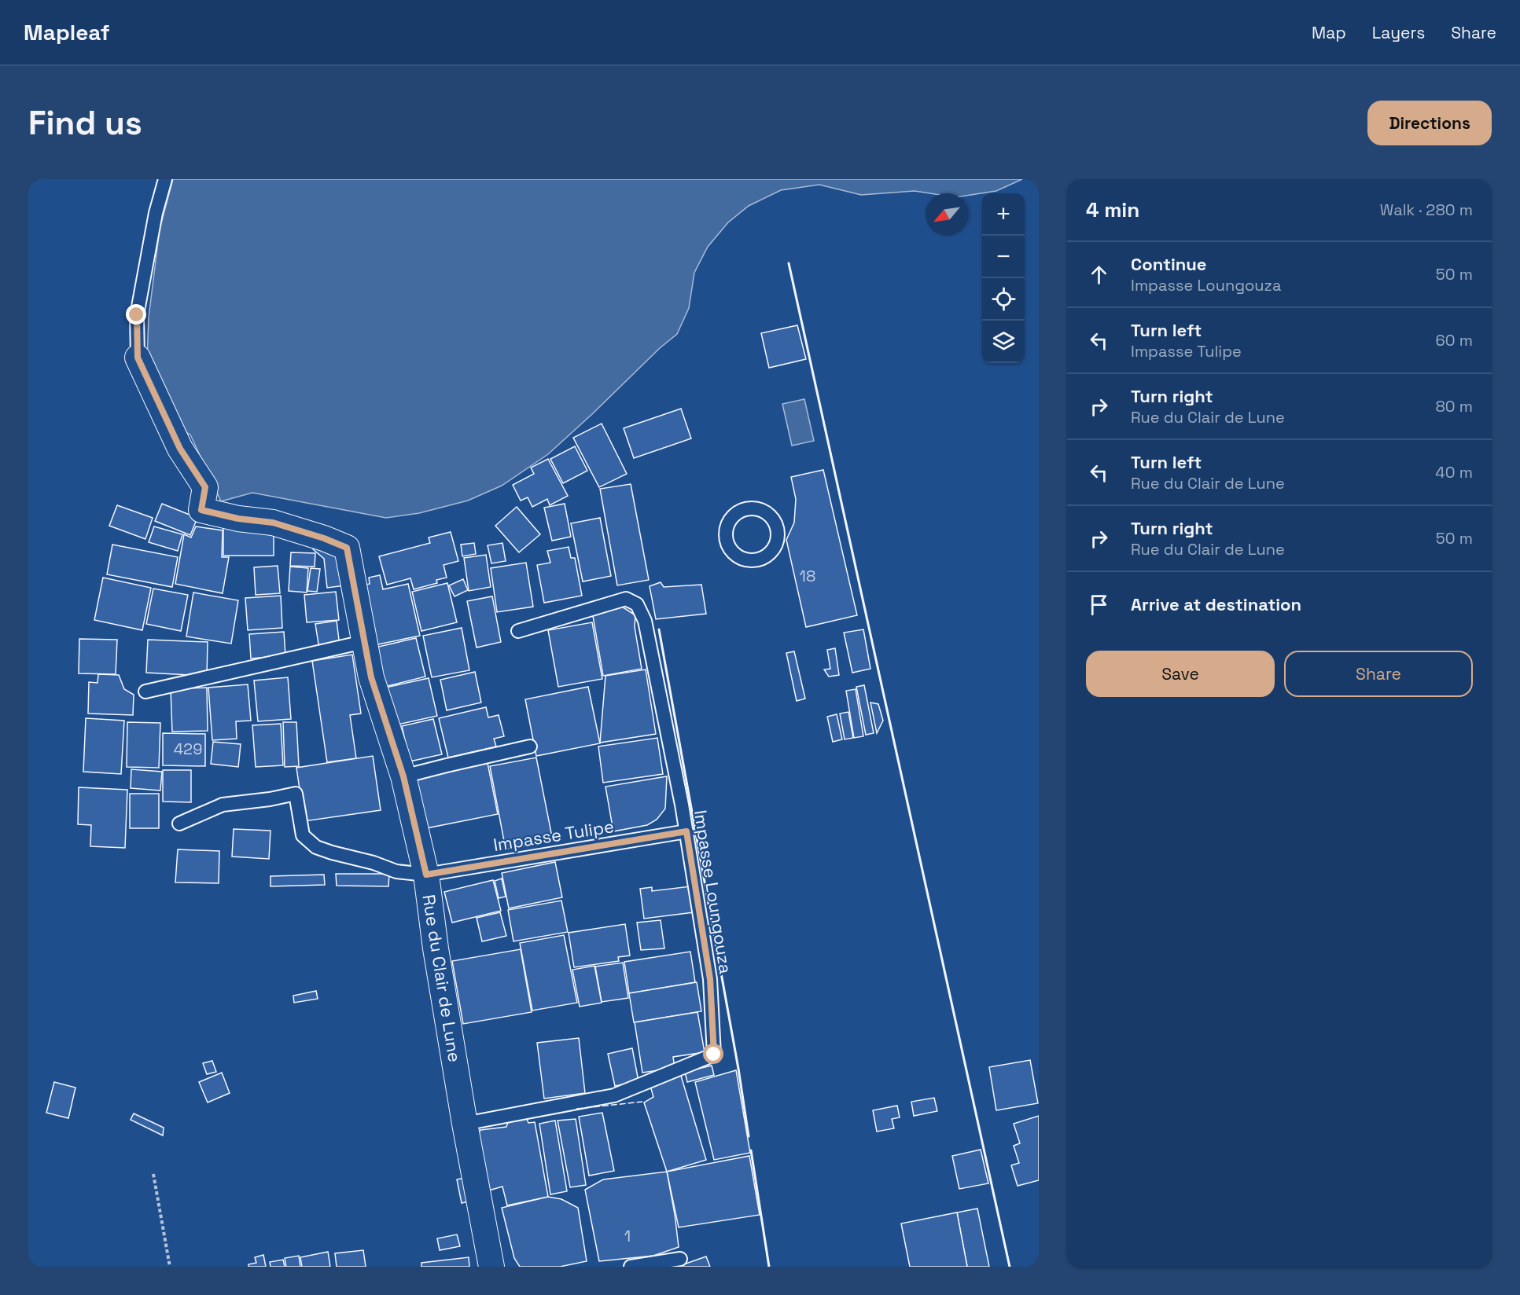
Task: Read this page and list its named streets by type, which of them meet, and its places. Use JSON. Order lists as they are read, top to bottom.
{
  "streets": {
    "street": ["Rue du Clair de Lune"],
    "lane": ["Impasse Tulipe", "Impasse Loungouza"]
  },
  "crossings": [
    ["Impasse Tulipe", "Impasse Loungouza"],
    ["Impasse Tulipe", "Rue du Clair de Lune"],
    ["Impasse Loungouza", "Rue du Clair de Lune"]
  ],
  "house_numbers": ["18", "429", "1"],
  "north": "bottom left",
  "page": {
    "header": "Mapleaf",
    "nav": ["Map", "Layers", "Share"],
    "buttons": [
      "Directions",
      ["Save", "Share"]
    ],
    "title": "Find us",
    "heading": ["4 min", "Walk · 280 m"],
    "map_buttons": ["+", "−"],
    "list": [
      ["Continue", "Impasse Loungouza", "50 m"],
      ["Turn left", "Impasse Tulipe", "60 m"],
      ["Turn right", "Rue du Clair de Lune", "80 m"],
      ["Turn left", "Rue du Clair de Lune", "40 m"],
      ["Turn right", "Rue du Clair de Lune", "50 m"],
      "Arrive at destination"
    ]
  }
}
